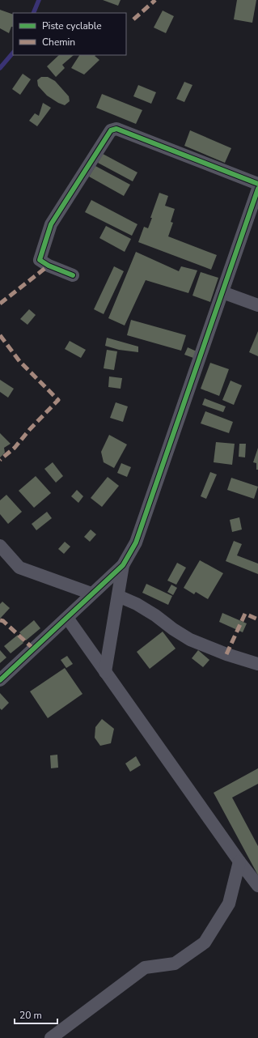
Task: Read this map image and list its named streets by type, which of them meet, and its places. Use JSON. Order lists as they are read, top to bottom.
{
  "legend": ["Piste cyclable", "Chemin"],
  "scale_bar": "20 m"
}
